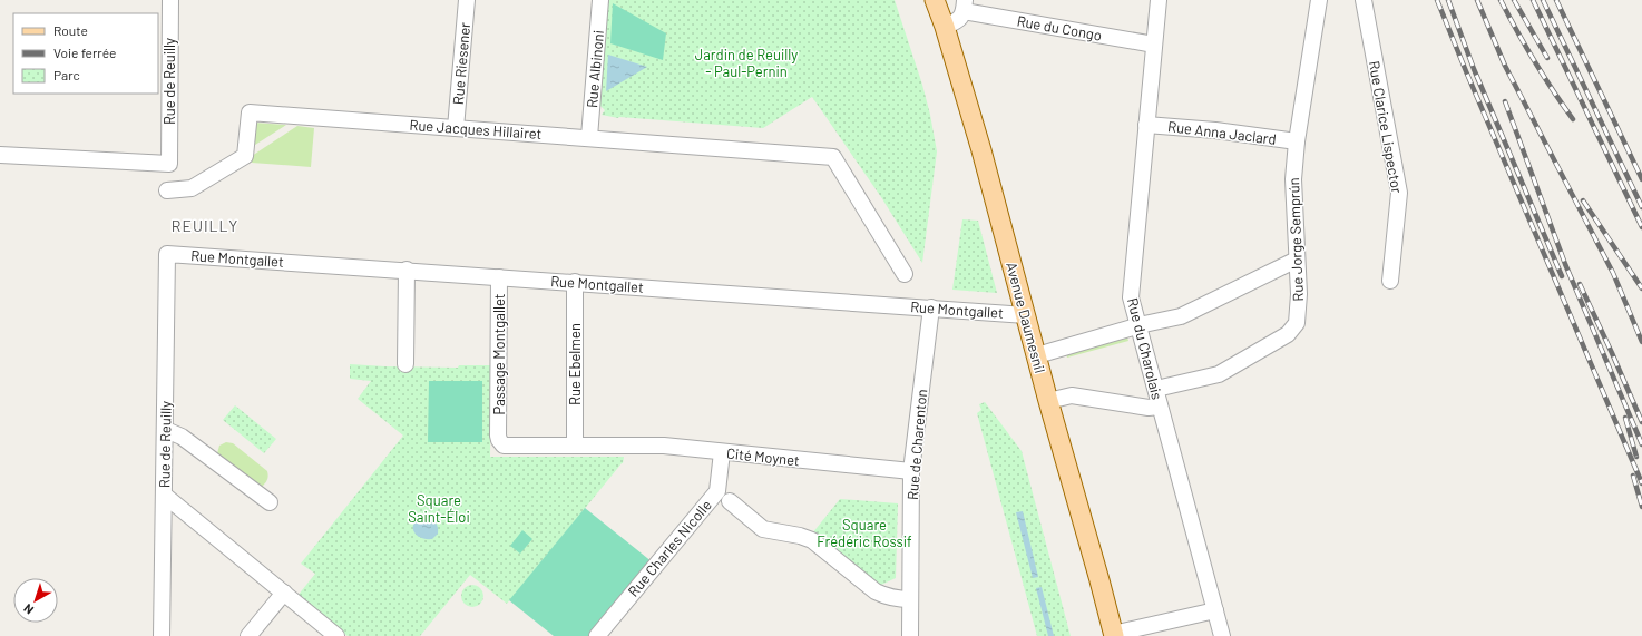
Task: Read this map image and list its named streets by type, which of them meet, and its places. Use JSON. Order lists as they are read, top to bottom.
{
  "streets": {
    "main road": ["Avenue Daumesnil"],
    "street": [
      "Rue du Congo",
      "Rue Riesener",
      "Rue Albinoni",
      "Rue de Reuilly",
      "Rue Clarice Lispector",
      "Rue Jacques Hillairet",
      "Rue Anna Jaclard",
      "Rue Jorge Semprún",
      "Rue Montgallet",
      "Rue du Charolais",
      "Passage Montgallet",
      "Rue Ebelmen",
      "Rue de Charenton",
      "Cité Moynet",
      "Rue Charles Nicolle"
    ]
  },
  "crossings": [
    ["Rue du Congo", "Rue du Charolais"],
    ["Rue Riesener", "Rue Jacques Hillairet"],
    ["Rue Albinoni", "Rue Jacques Hillairet"],
    ["Rue de Reuilly", "Rue Montgallet"],
    ["Rue Anna Jaclard", "Rue Jorge Semprún"],
    ["Rue Anna Jaclard", "Rue du Charolais"],
    ["Rue Jorge Semprún", "Rue du Charolais"],
    ["Rue Montgallet", "Avenue Daumesnil"],
    ["Rue Montgallet", "Passage Montgallet"],
    ["Rue Montgallet", "Rue Ebelmen"],
    ["Rue Montgallet", "Rue de Charenton"],
    ["Passage Montgallet", "Cité Moynet"],
    ["Rue Ebelmen", "Cité Moynet"],
    ["Rue de Charenton", "Cité Moynet"],
    ["Rue de Charenton", "Rue Charles Nicolle"],
    ["Cité Moynet", "Rue Charles Nicolle"]
  ],
  "districts": ["REUILLY"],
  "parks": ["Jardin de Reuilly - Paul-Pernin", "Square Saint-Éloi", "Square Frédéric Rossif"],
  "legend": ["Route", "Voie ferrée", "Parc"],
  "north": "bottom left"
}
